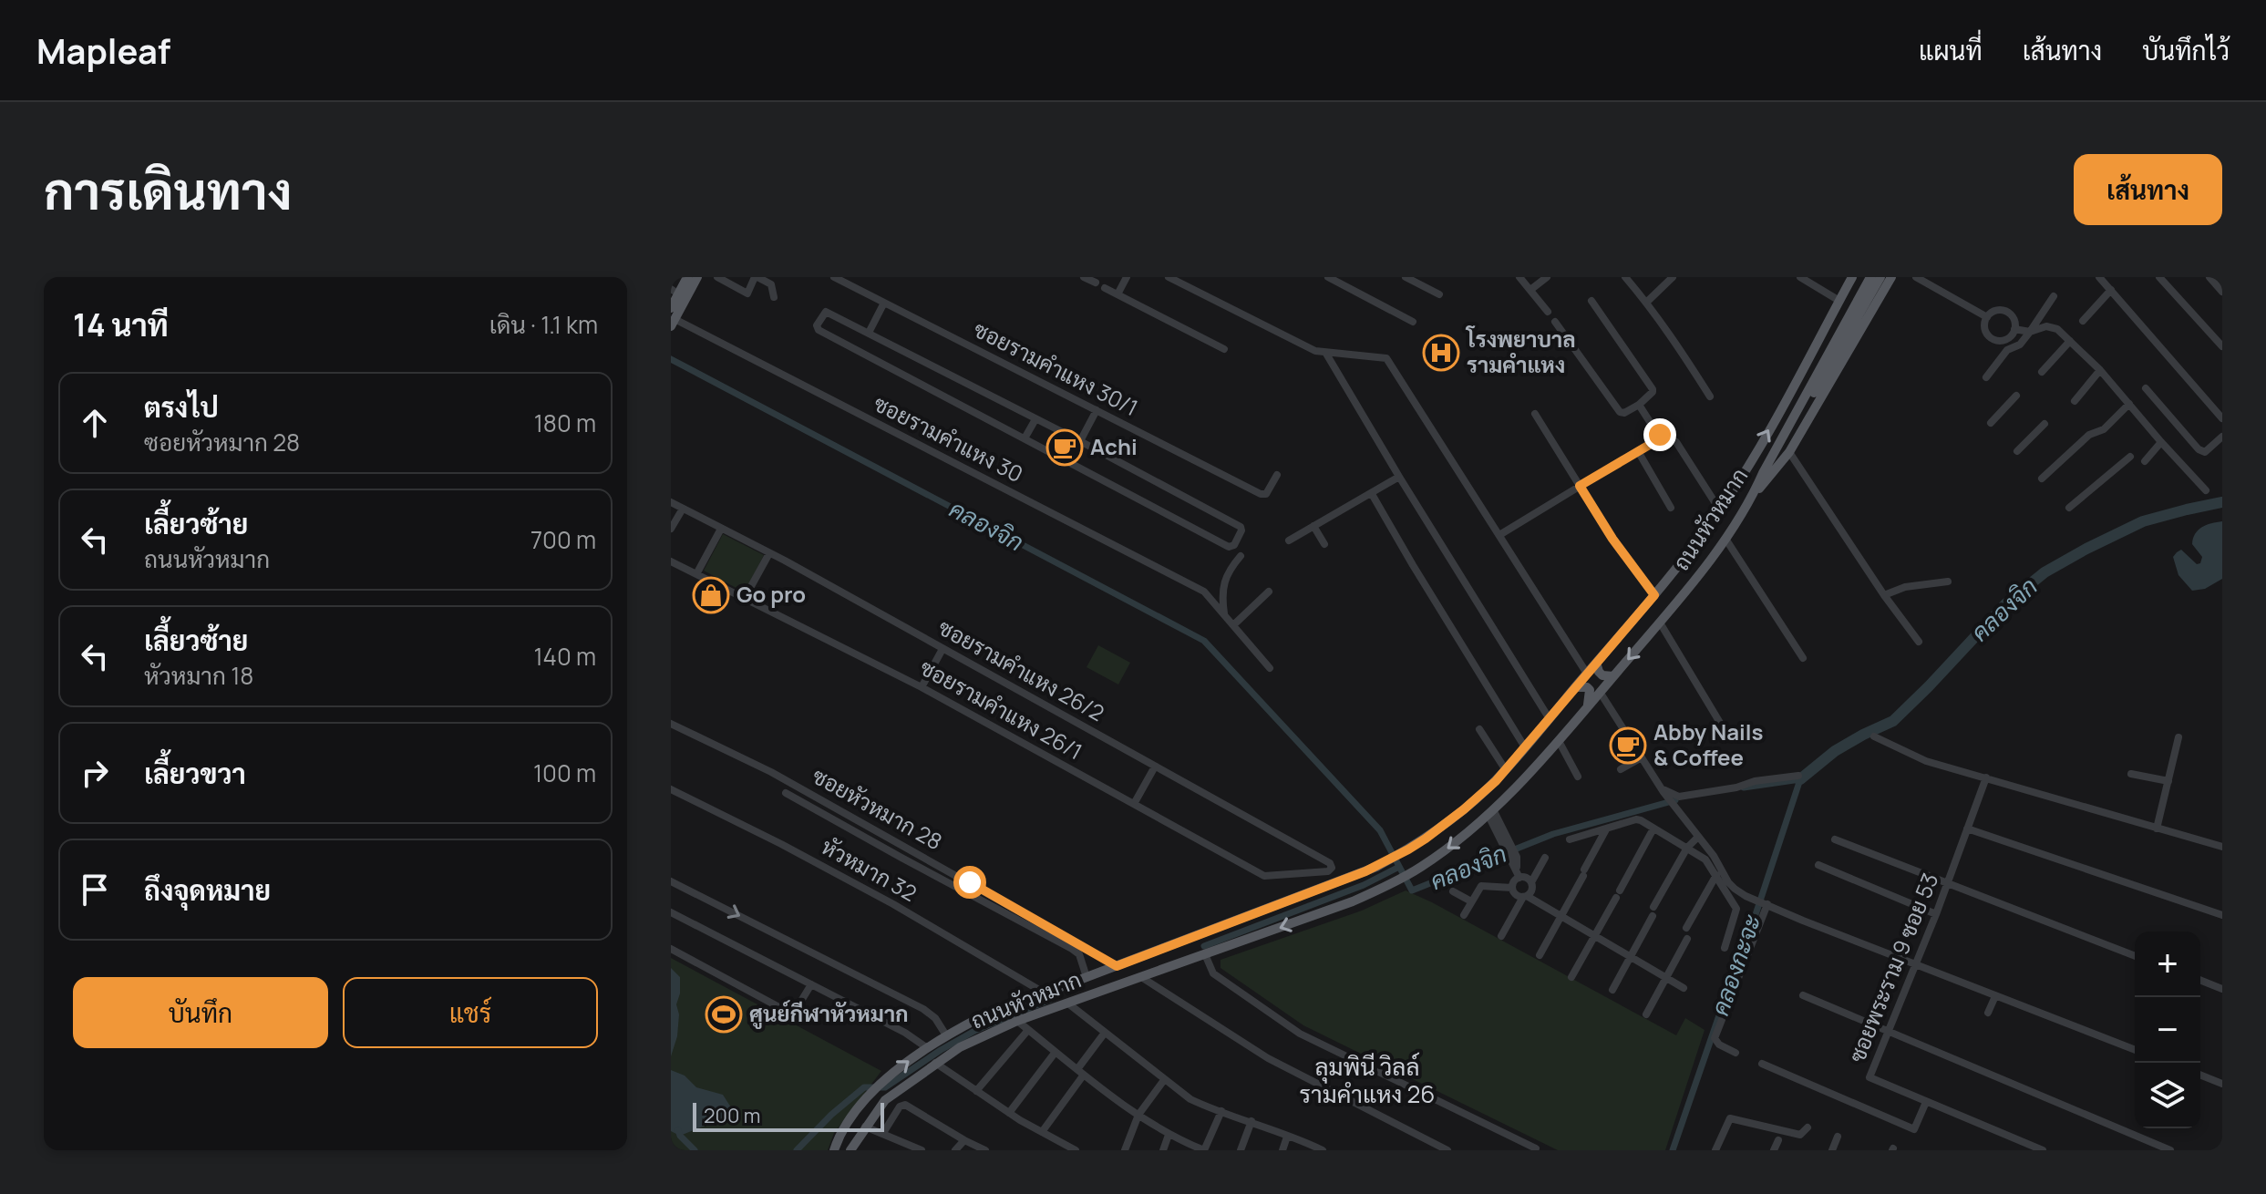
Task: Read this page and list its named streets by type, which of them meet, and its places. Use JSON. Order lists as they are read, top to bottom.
{
  "streets": {
    "main road": ["ถนนหัวหมาก"],
    "street": [
      "ซอยรามคำแหง 30/1",
      "ซอยรามคำแหง 30",
      "ซอยรามคำแหง 26/2",
      "ซอยรามคำแหง 26/1",
      "ซอยหัวหมาก 28",
      "หัวหมาก 32",
      "ซอยพระราม 9 ซอย 53"
    ]
  },
  "crossings": [
    ["ถนนหัวหมาก", "ซอยหัวหมาก 28"],
    ["ถนนหัวหมาก", "หัวหมาก 32"],
    ["ซอยรามคำแหง 26/2", "ซอยรามคำแหง 26/1"]
  ],
  "districts": ["ลุมพินี วิลล์ รามคำแหง 26"],
  "water": ["คลองจิก", "คลองกะจะ"],
  "places": {
    "hospital": ["โรงพยาบาล รามคำแหง"],
    "cafe": ["Achi", "Abby Nails & Coffee"],
    "shop": ["Go pro"],
    "sports": ["ศูนย์กีฬาหัวหมาก"]
  },
  "scale_bar": "200 m",
  "page": {
    "header": "Mapleaf",
    "nav": ["แผนที่", "เส้นทาง", "บันทึกไว้"],
    "buttons": [
      "เส้นทาง",
      ["บันทึก", "แชร์"]
    ],
    "title": "การเดินทาง",
    "heading": ["14 นาที", "เดิน · 1.1 km"],
    "list": [
      ["ตรงไป", "ซอยหัวหมาก 28", "180 m"],
      ["เลี้ยวซ้าย", "ถนนหัวหมาก", "700 m"],
      ["เลี้ยวซ้าย", "หัวหมาก 18", "140 m"],
      ["เลี้ยวขวา", "100 m"],
      "ถึงจุดหมาย"
    ],
    "map_buttons": ["+", "−"],
    "scale": "200 m"
  }
}
